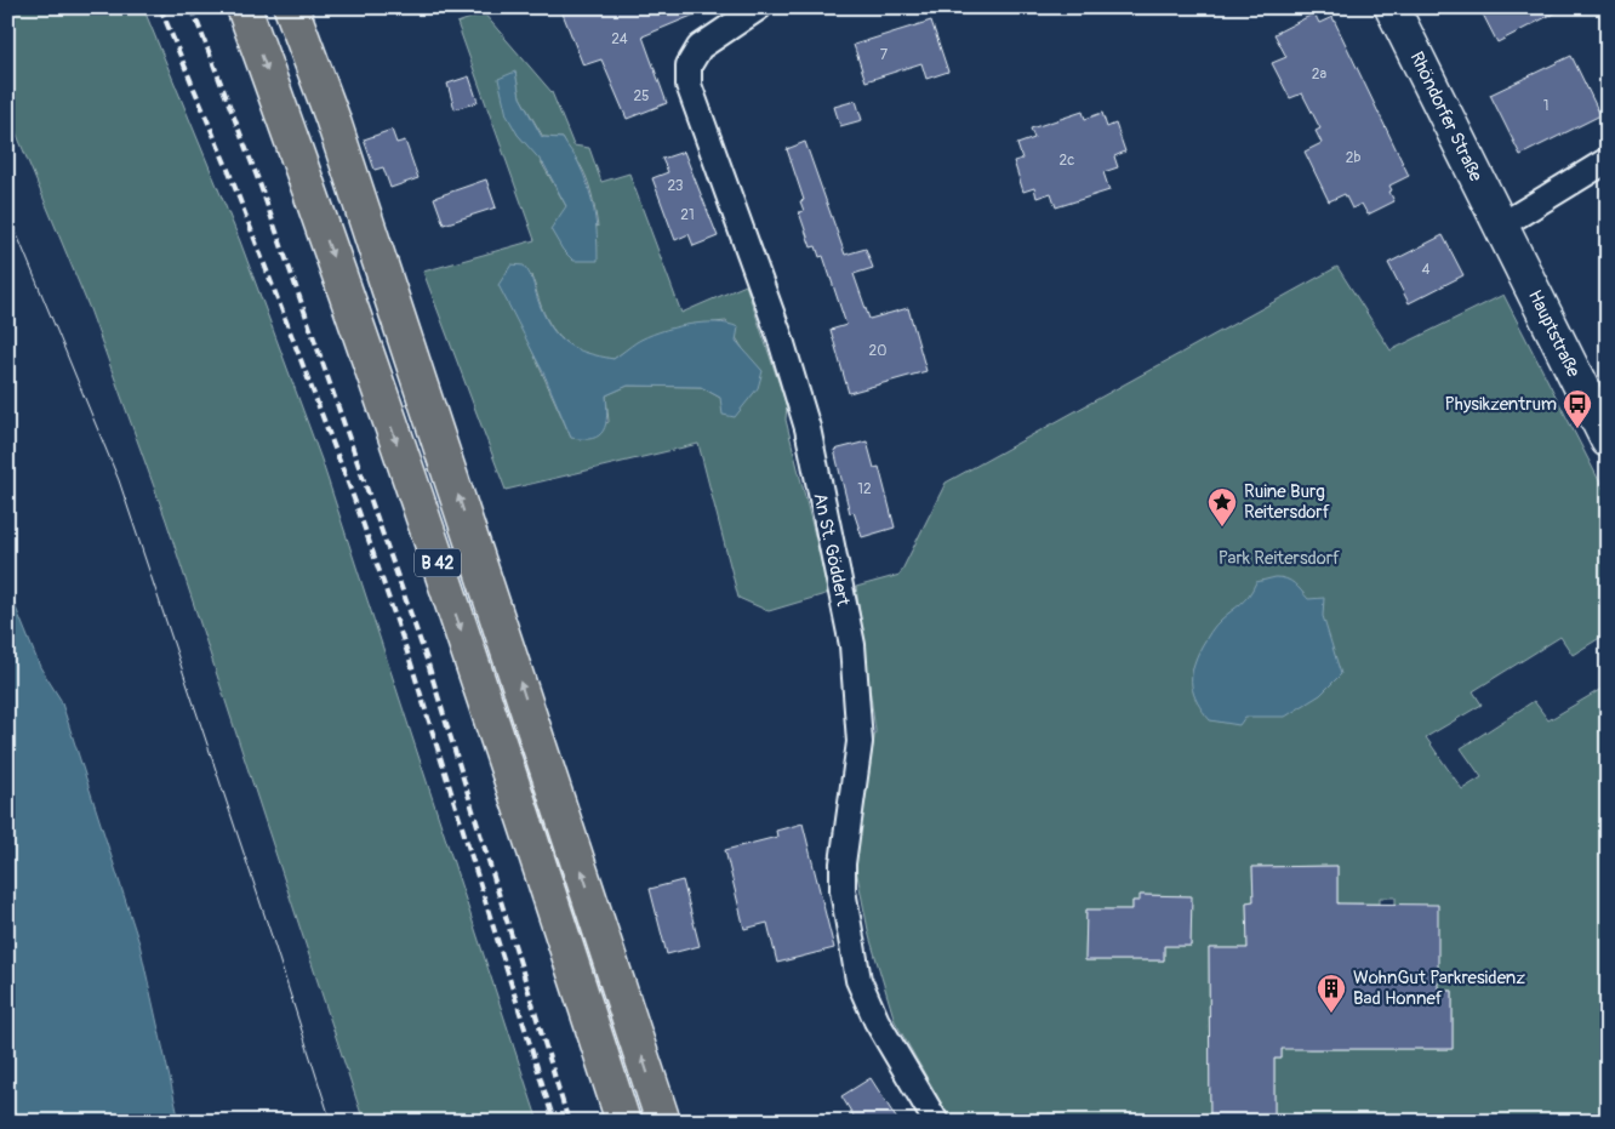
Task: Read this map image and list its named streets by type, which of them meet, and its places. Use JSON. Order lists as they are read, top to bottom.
{
  "streets": {
    "highway": ["B 42"],
    "main road": ["Rhöndorfer Straße", "Hauptstraße"],
    "street": ["An St. Göddert"]
  },
  "crossings": [
    ["Rhöndorfer Straße", "Hauptstraße"]
  ],
  "parks": ["Park Reitersdorf"],
  "places": {
    "bus stop": ["Physikzentrum"],
    "place": ["Ruine Burg Reitersdorf"],
    "building": ["WohnGut Parkresidenz Bad Honnef"]
  },
  "house_numbers": [
    "24",
    "7",
    "2a",
    "25",
    "1",
    "2b",
    "2c",
    "23",
    "21",
    "4",
    "20",
    "12"
  ]
}
